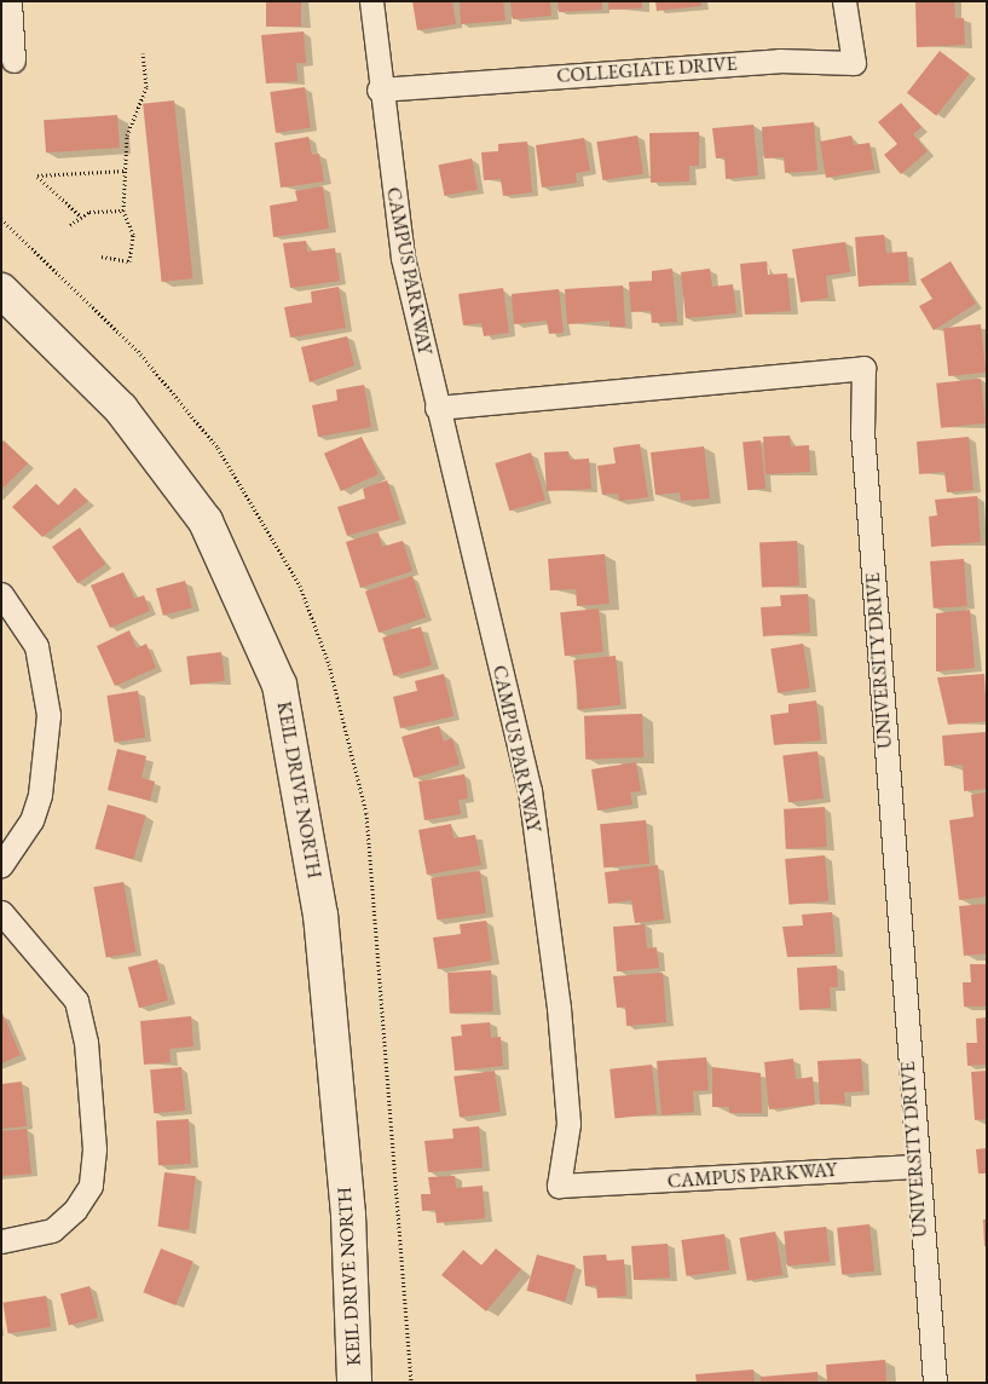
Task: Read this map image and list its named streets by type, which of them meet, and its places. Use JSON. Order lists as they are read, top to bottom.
{
  "streets": {
    "street": [
      "COLLEGIATE DRIVE",
      "CAMPUS PARKWAY",
      "UNIVERSITY DRIVE",
      "KEIL DRIVE NORTH"
    ]
  },
  "crossings": [
    ["COLLEGIATE DRIVE", "CAMPUS PARKWAY"],
    ["CAMPUS PARKWAY", "UNIVERSITY DRIVE"]
  ]
}
